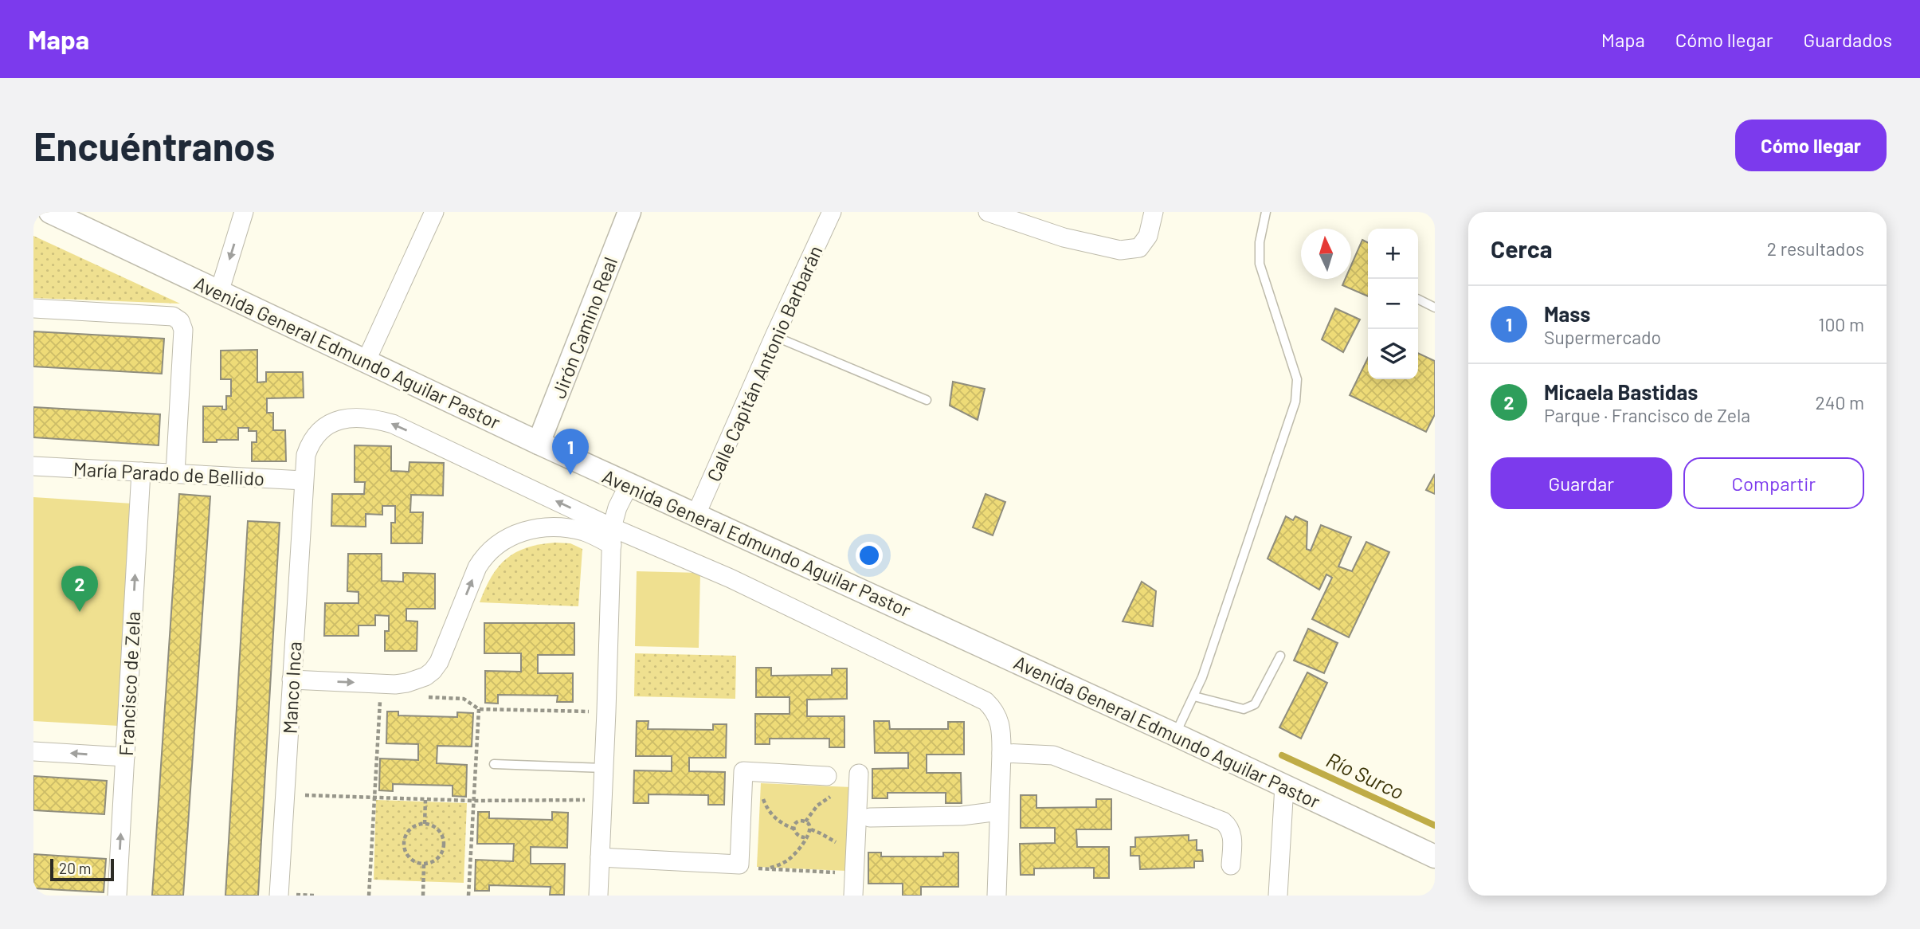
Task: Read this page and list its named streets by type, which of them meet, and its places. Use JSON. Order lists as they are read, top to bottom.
{
  "streets": {
    "street": [
      "Jirón Camino Real",
      "Avenida General Edmundo Aguilar Pastor",
      "Calle Capitán Antonio Barbarán",
      "María Parado de Bellido",
      "Francisco de Zela",
      "Manco Inca"
    ]
  },
  "crossings": [
    ["Jirón Camino Real", "Avenida General Edmundo Aguilar Pastor"],
    ["Avenida General Edmundo Aguilar Pastor", "Calle Capitán Antonio Barbarán"],
    ["María Parado de Bellido", "Francisco de Zela"],
    ["María Parado de Bellido", "Manco Inca"]
  ],
  "one_way": ["Francisco de Zela", "Manco Inca"],
  "water": ["Río Surco"],
  "scale_bar": "20 m",
  "north": "top",
  "page": {
    "header": "Mapa",
    "nav": ["Mapa", "Cómo llegar", "Guardados"],
    "buttons": [
      "Cómo llegar",
      ["Guardar", "Compartir"]
    ],
    "title": "Encuéntranos",
    "heading": ["Cerca", "2 resultados"],
    "map_buttons": ["+", "−"],
    "list": [
      {
        "mark": "1",
        "name": "Mass",
        "note": "Supermercado",
        "value": "100 m"
      },
      {
        "mark": "2",
        "name": "Micaela Bastidas",
        "note": "Parque · Francisco de Zela",
        "value": "240 m"
      }
    ],
    "pins": ["1", "2"],
    "scale": "20 m"
  }
}
